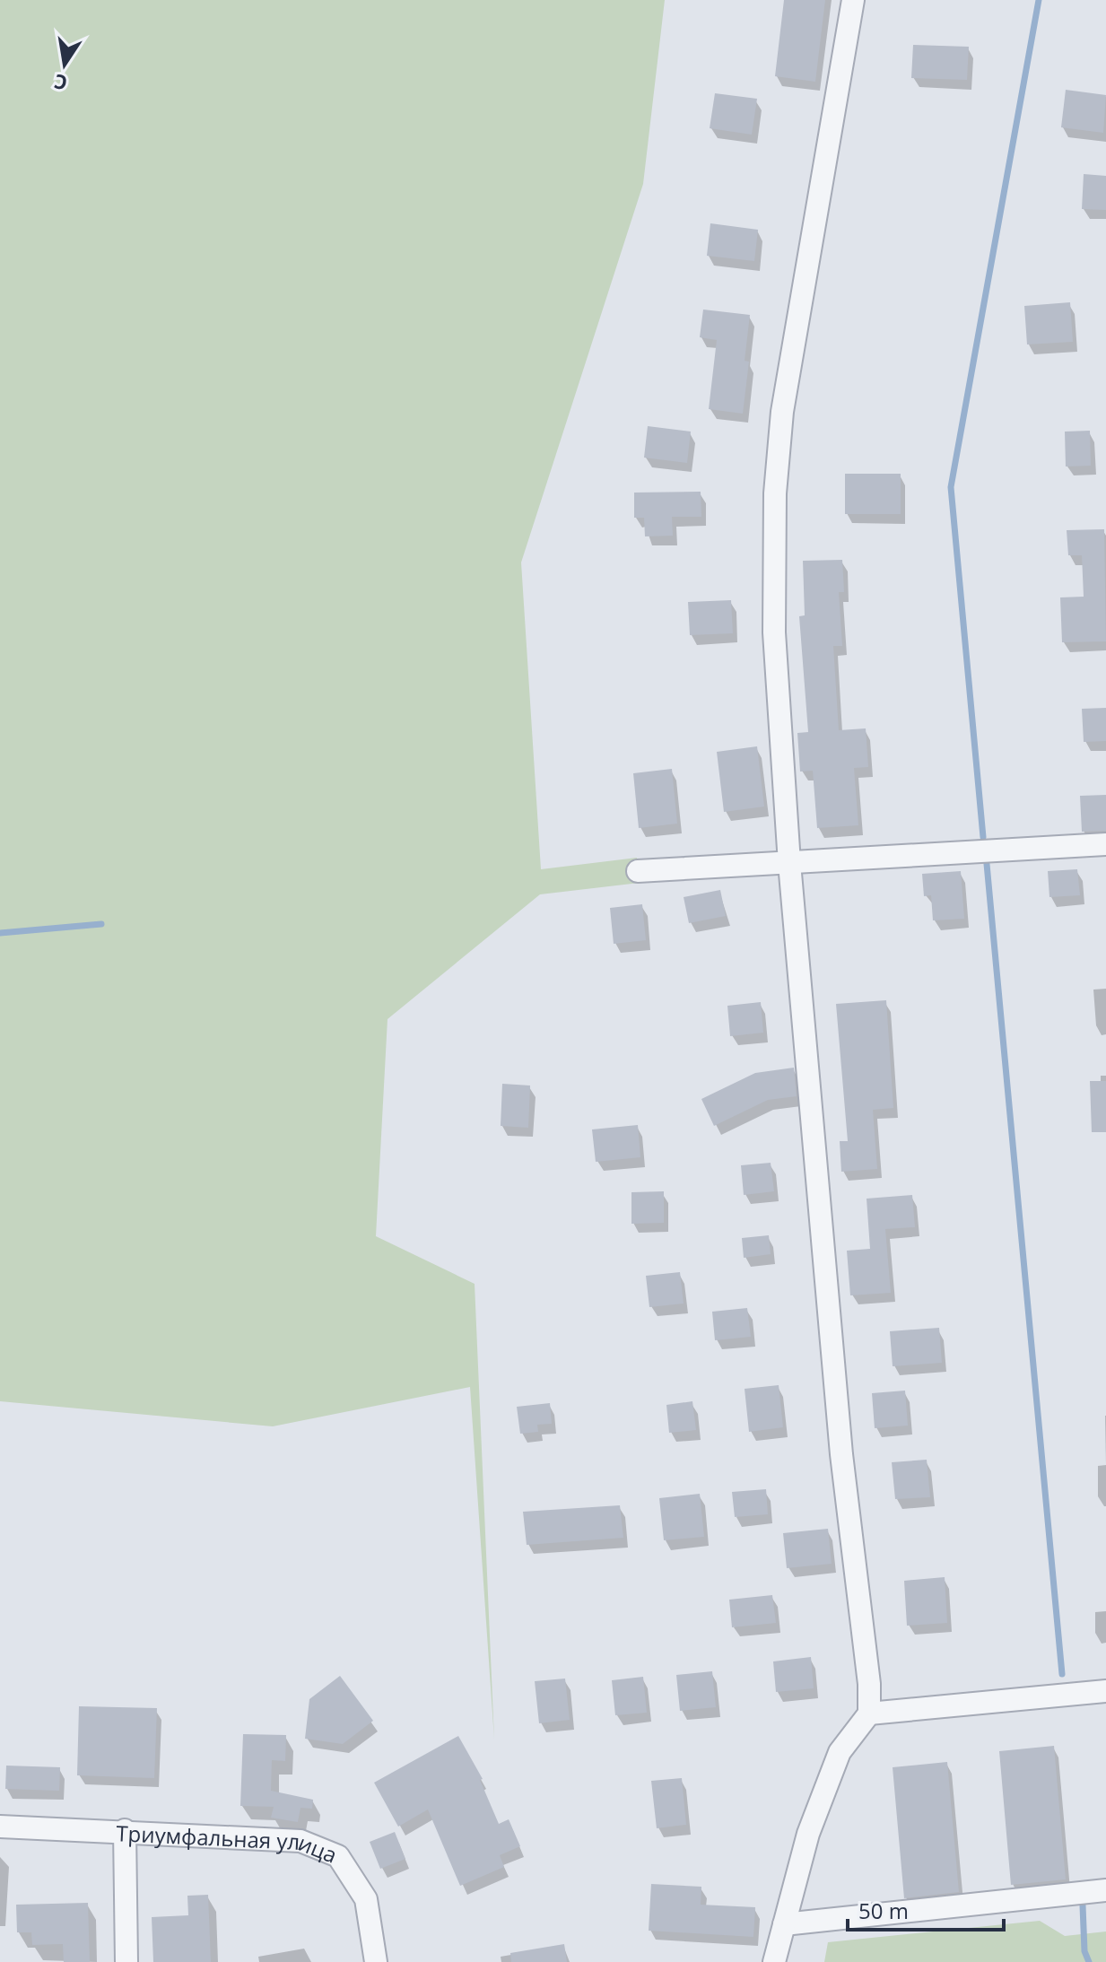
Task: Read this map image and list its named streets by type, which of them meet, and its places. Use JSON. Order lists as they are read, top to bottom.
{
  "streets": {
    "street": ["Триумфальная улица"]
  },
  "scale_bar": "50 m",
  "north": "bottom"
}
